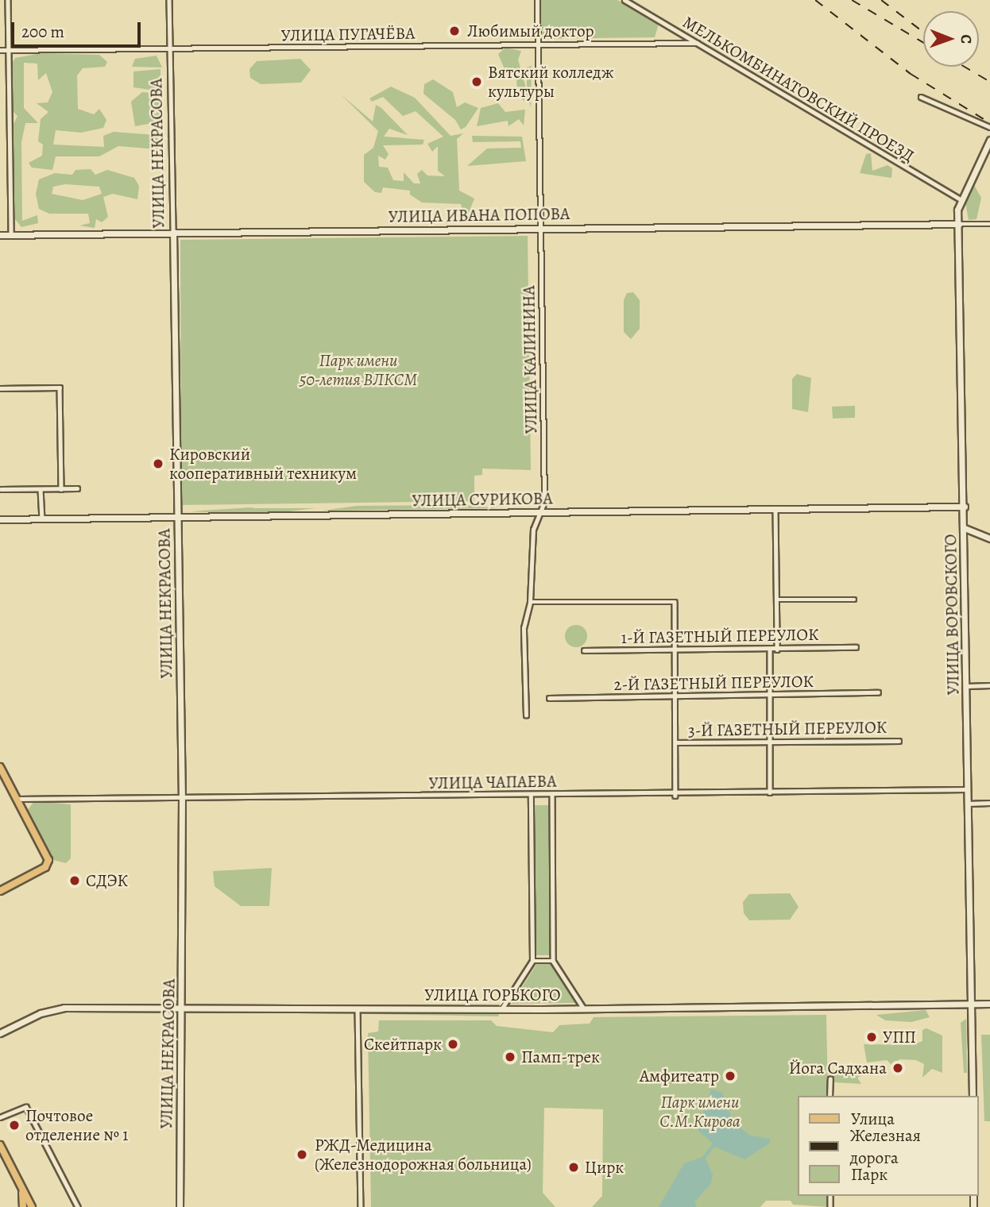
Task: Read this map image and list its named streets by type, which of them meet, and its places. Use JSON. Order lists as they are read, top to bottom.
{
  "streets": {
    "street": [
      "УЛИЦА ПУГАЧЁВА",
      "МЕЛЬКОМБИНАТОВСКИЙ ПРОЕЗД",
      "УЛИЦА НЕКРАСОВА",
      "УЛИЦА ИВАНА ПОПОВА",
      "УЛИЦА КАЛИНИНА",
      "УЛИЦА СУРИКОВА",
      "УЛИЦА ВОРОВСКОГО",
      "1-Й ГАЗЕТНЫЙ ПЕРЕУЛОК",
      "2-Й ГАЗЕТНЫЙ ПЕРЕУЛОК",
      "3-Й ГАЗЕТНЫЙ ПЕРЕУЛОК",
      "УЛИЦА ЧАПАЕВА",
      "УЛИЦА ГОРЬКОГО"
    ]
  },
  "crossings": [
    ["УЛИЦА ПУГАЧЁВА", "МЕЛЬКОМБИНАТОВСКИЙ ПРОЕЗД"],
    ["УЛИЦА ПУГАЧЁВА", "УЛИЦА НЕКРАСОВА"],
    ["УЛИЦА ПУГАЧЁВА", "УЛИЦА КАЛИНИНА"],
    ["МЕЛЬКОМБИНАТОВСКИЙ ПРОЕЗД", "УЛИЦА ВОРОВСКОГО"],
    ["УЛИЦА НЕКРАСОВА", "УЛИЦА ИВАНА ПОПОВА"],
    ["УЛИЦА НЕКРАСОВА", "УЛИЦА СУРИКОВА"],
    ["УЛИЦА НЕКРАСОВА", "УЛИЦА ЧАПАЕВА"],
    ["УЛИЦА НЕКРАСОВА", "УЛИЦА ГОРЬКОГО"],
    ["УЛИЦА ИВАНА ПОПОВА", "УЛИЦА КАЛИНИНА"],
    ["УЛИЦА ИВАНА ПОПОВА", "УЛИЦА ВОРОВСКОГО"],
    ["УЛИЦА КАЛИНИНА", "УЛИЦА СУРИКОВА"],
    ["УЛИЦА СУРИКОВА", "УЛИЦА ВОРОВСКОГО"],
    ["УЛИЦА ВОРОВСКОГО", "УЛИЦА ЧАПАЕВА"],
    ["УЛИЦА ВОРОВСКОГО", "УЛИЦА ГОРЬКОГО"]
  ],
  "parks": ["Парк имени 50-летия ВЛКСМ", "Парк имени С.М.Кирова"],
  "places": [
    "Любимый доктор",
    "Вятский колледж культуры",
    "Кировский кооперативный техникум",
    "СДЭК",
    "УПП",
    "Скейтпарк",
    "Памп-трек",
    "Йога Садхана",
    "Амфитеатр",
    "Почтовое отделение № 1",
    "РЖД-Медицина (Железнодорожная больница)",
    "Цирк"
  ],
  "legend": ["Улица", "Железная дорога", "Парк"],
  "scale_bar": "200 m",
  "north": "right"
}
